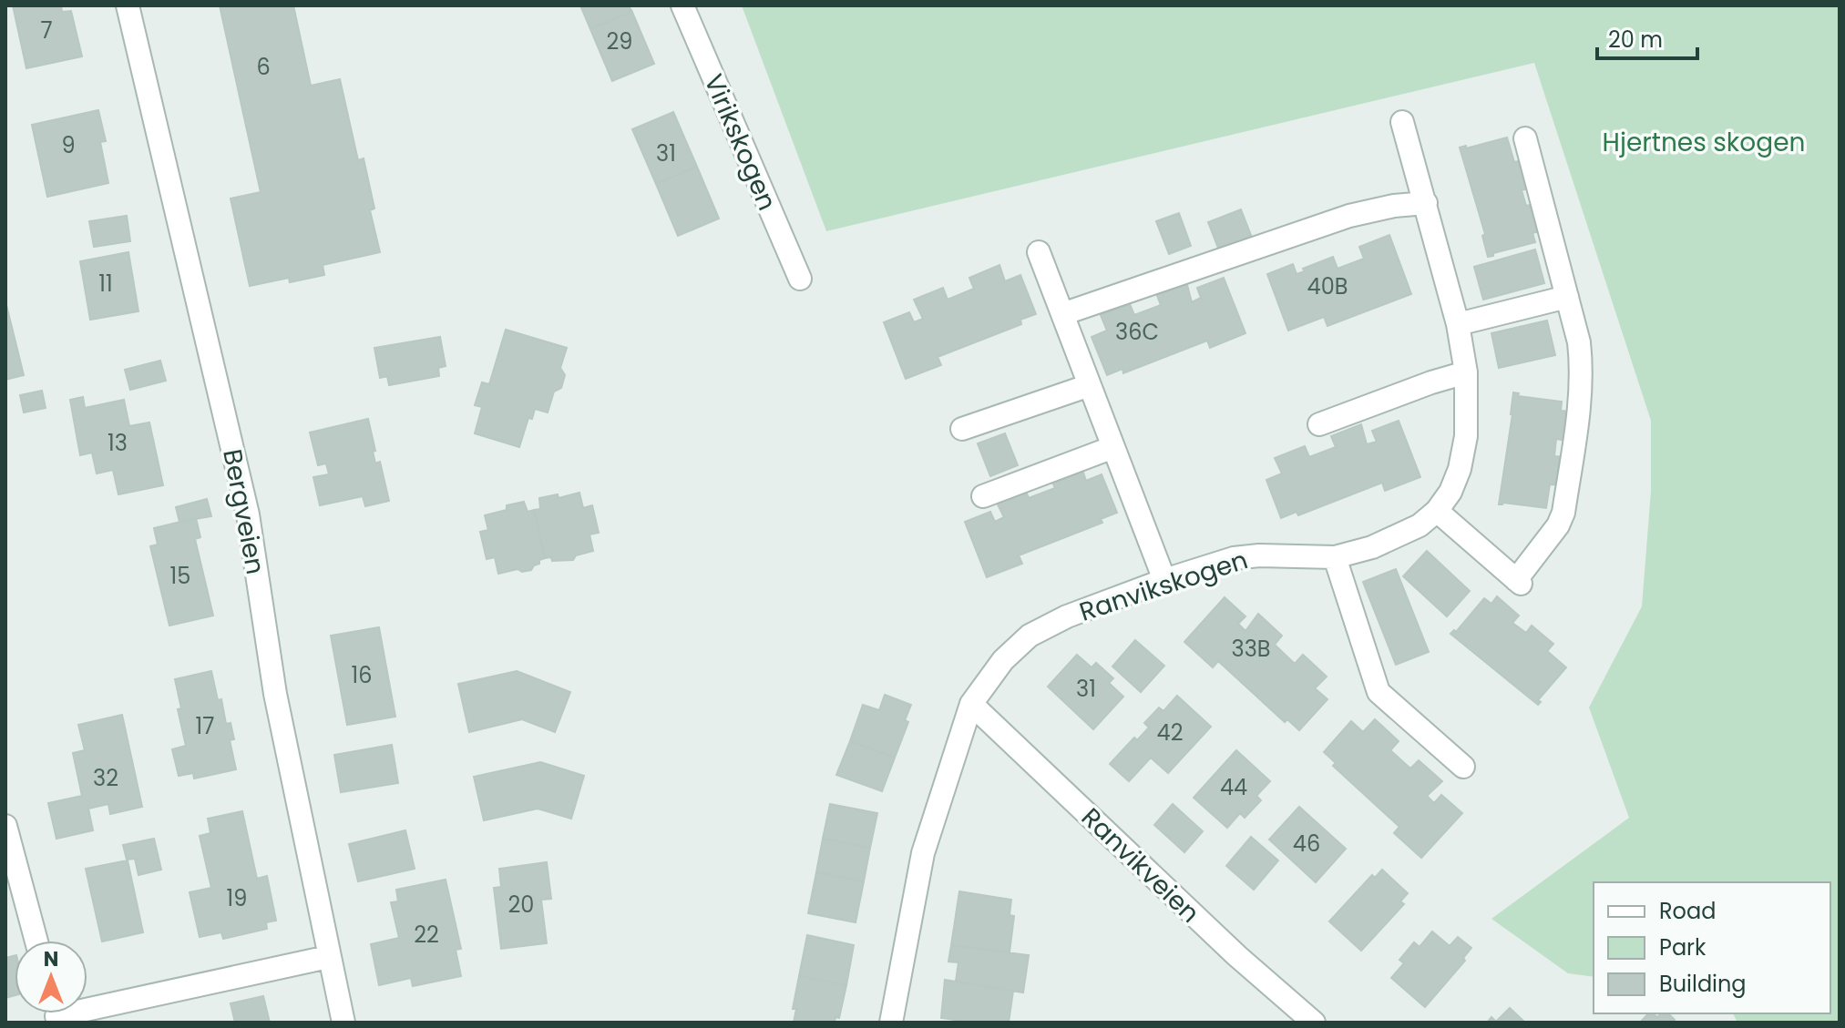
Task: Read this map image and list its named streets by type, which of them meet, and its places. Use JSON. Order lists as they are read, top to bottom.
{
  "streets": {
    "street": [
      "Virikskogen",
      "Bergveien",
      "Ranvikskogen",
      "Ranvikveien"
    ]
  },
  "crossings": [
    ["Ranvikskogen", "Ranvikveien"]
  ],
  "parks": ["Hjertnes skogen"],
  "house_numbers": [
    "7",
    "29",
    "6",
    "9",
    "31",
    "11",
    "40B",
    "36C",
    "13",
    "15",
    "33B",
    "16",
    "31",
    "17",
    "42",
    "32",
    "44",
    "46",
    "19",
    "20",
    "22"
  ],
  "legend": ["Road", "Park", "Building"],
  "scale_bar": "20 m",
  "north": "top"
}
